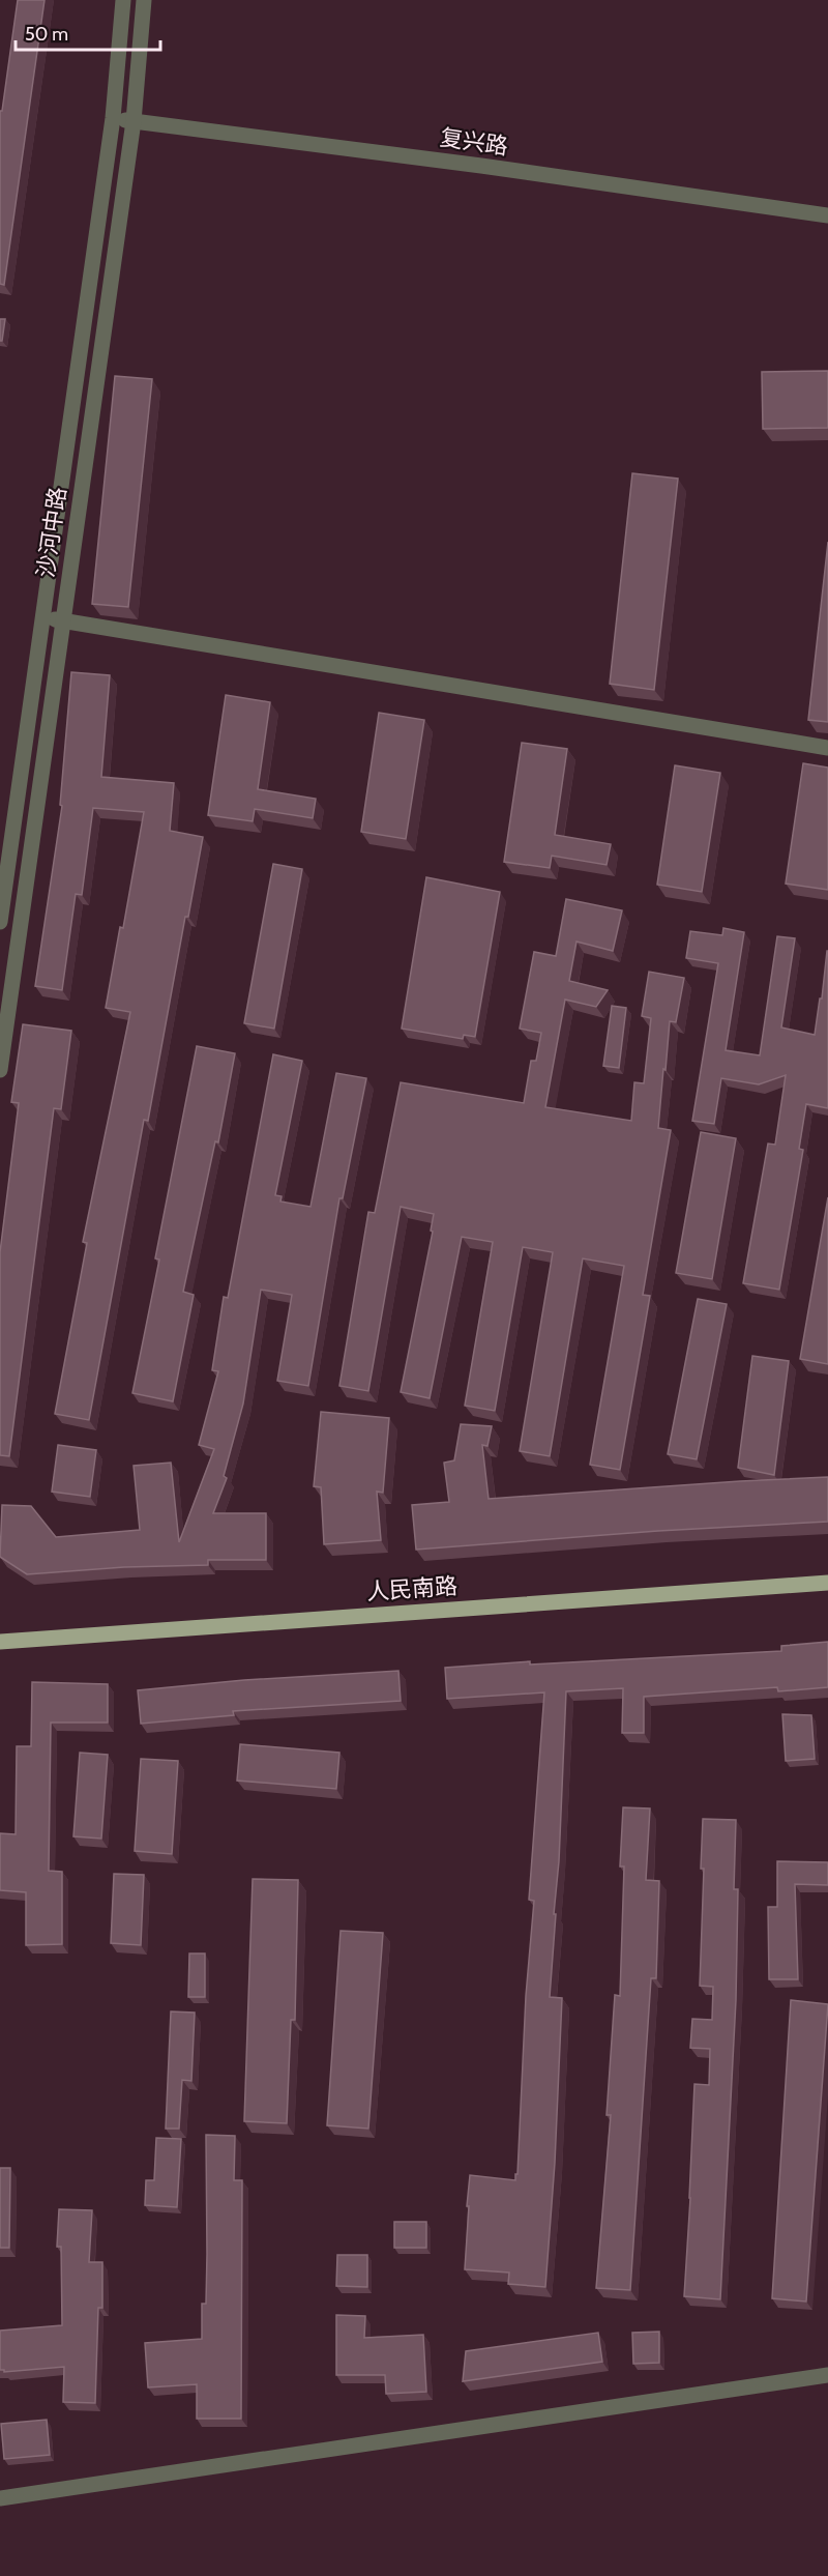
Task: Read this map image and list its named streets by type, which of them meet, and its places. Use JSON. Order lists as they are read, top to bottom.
{
  "streets": {
    "main road": ["人民南路"],
    "street": ["复兴路", "沙河中路"]
  },
  "crossings": [
    ["复兴路", "沙河中路"]
  ],
  "scale_bar": "50 m"
}
